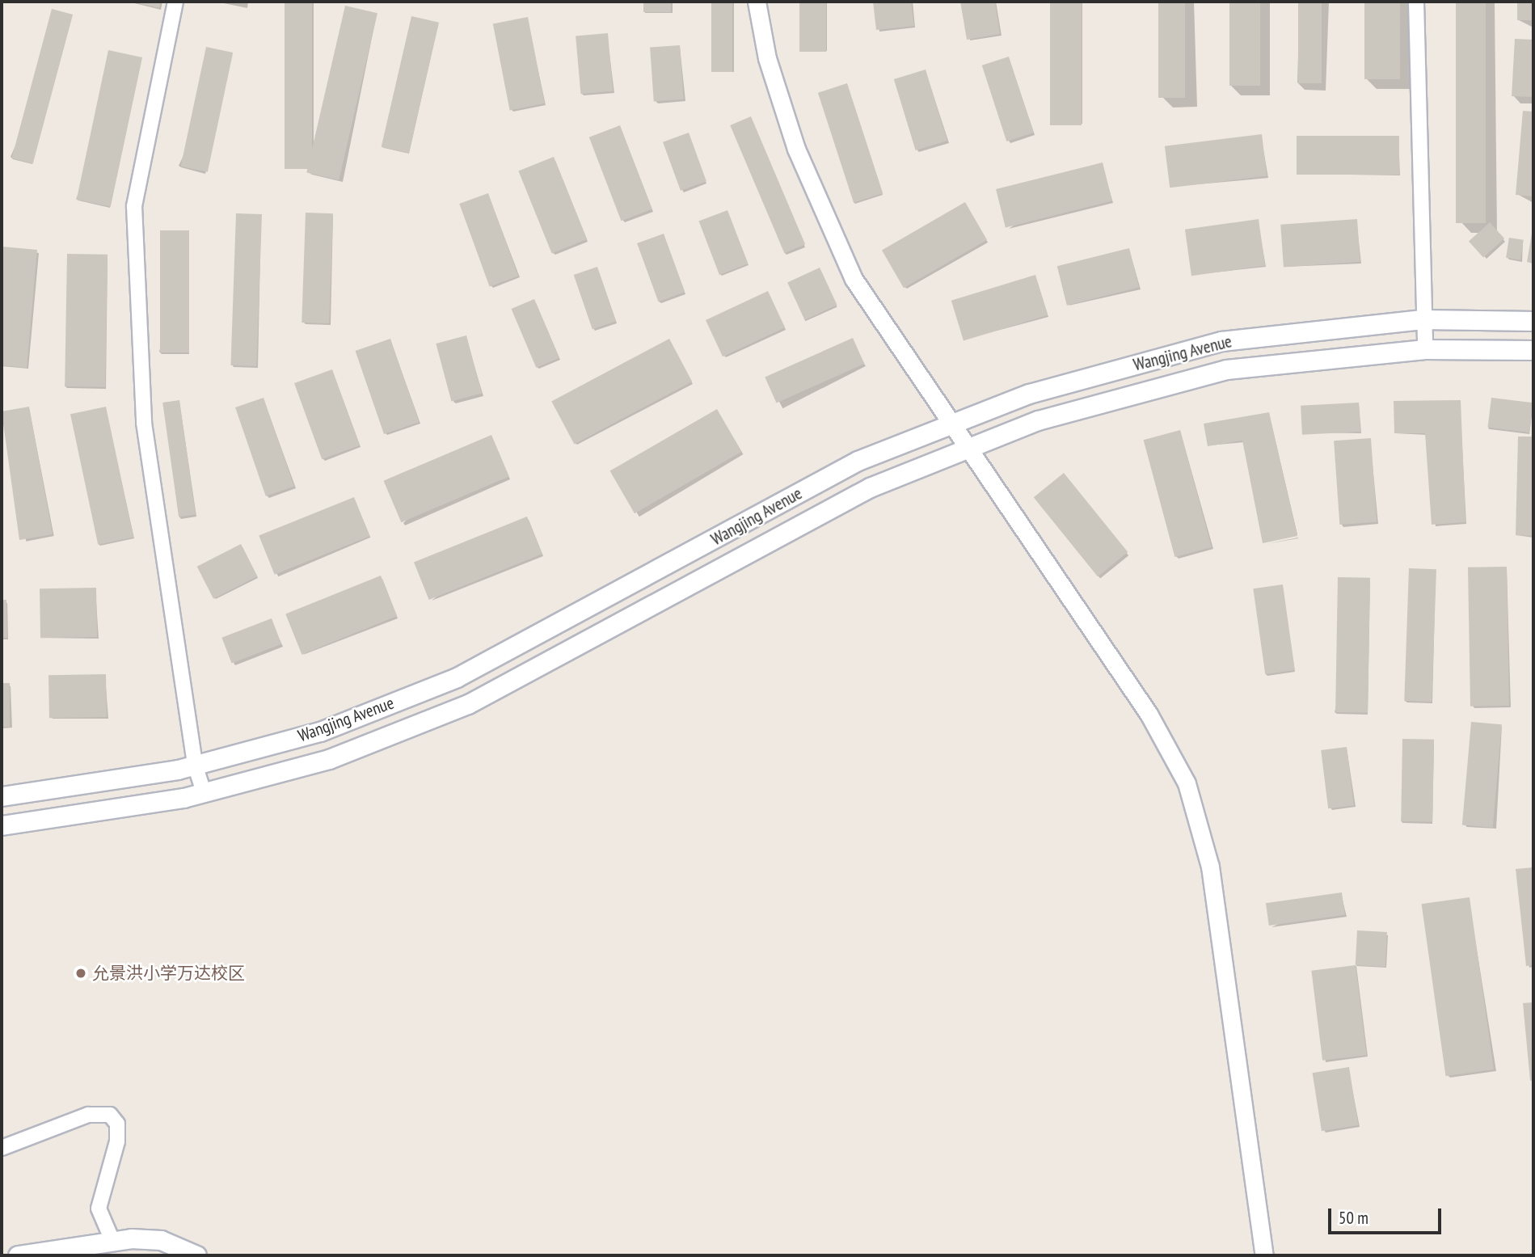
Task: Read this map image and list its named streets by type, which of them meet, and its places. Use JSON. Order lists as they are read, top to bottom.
{
  "streets": {
    "main road": ["Wangjing Avenue"]
  },
  "places": ["允景洪小学万达校区"],
  "scale_bar": "50 m"
}
